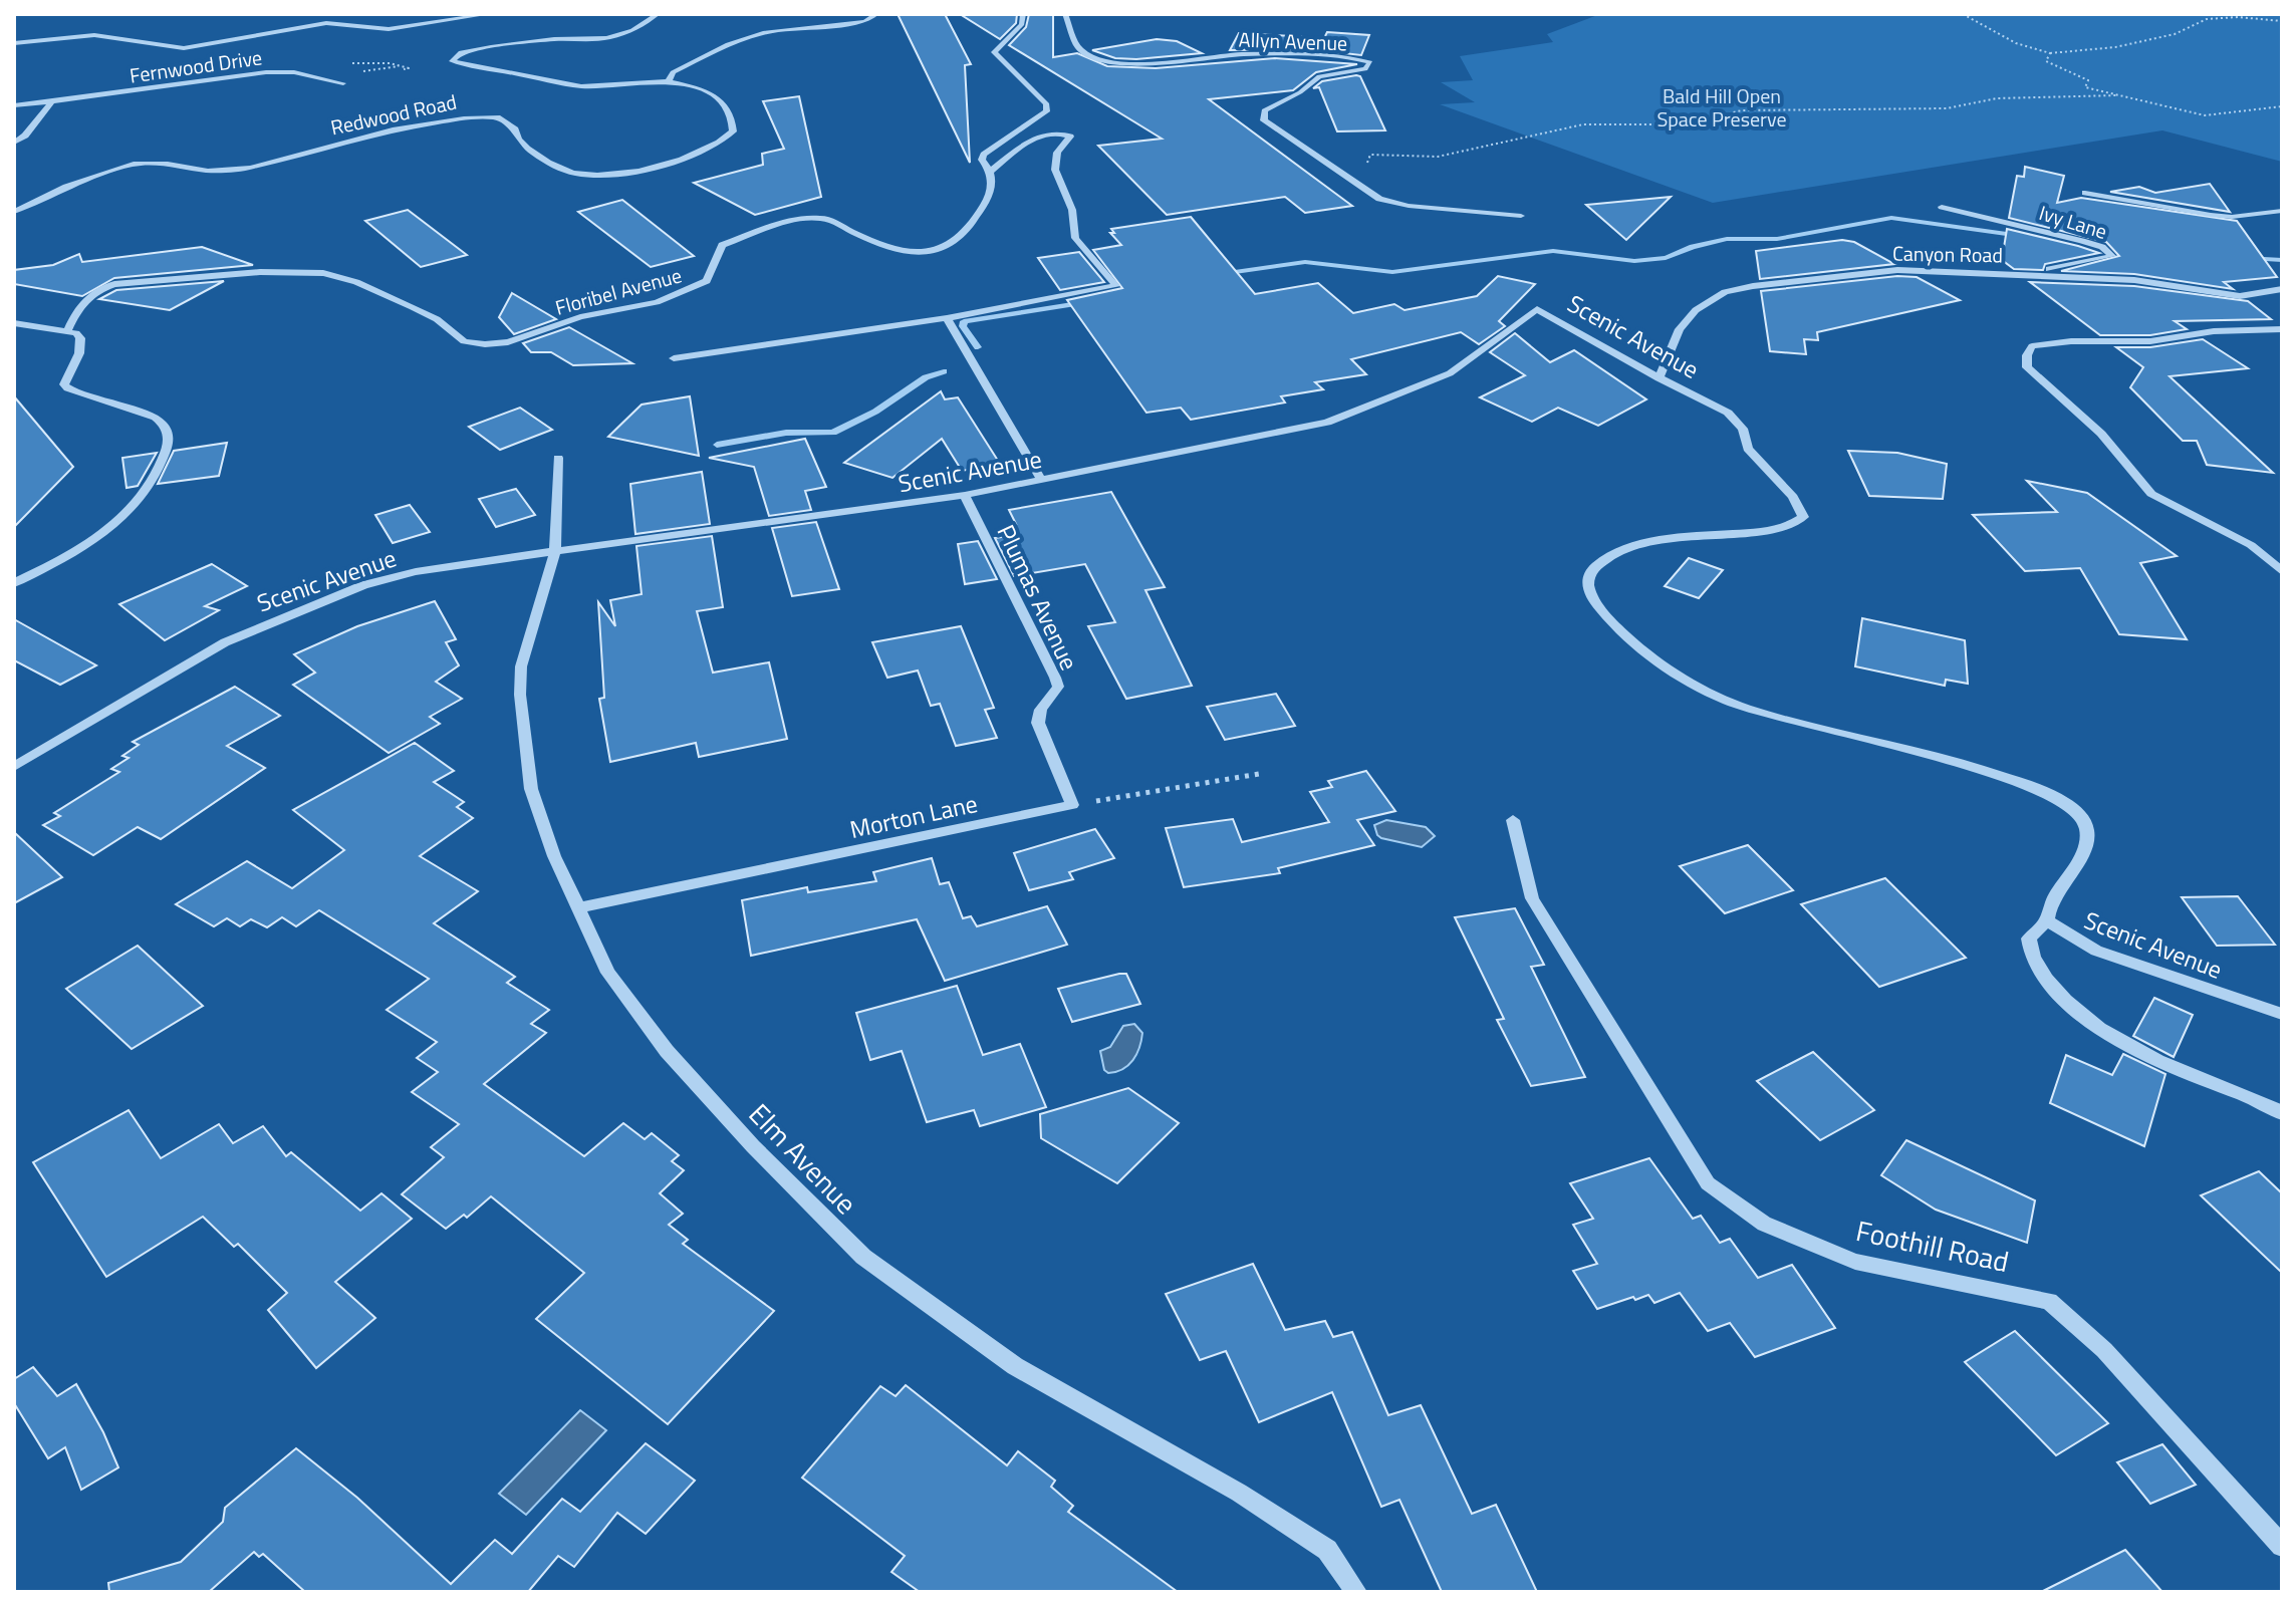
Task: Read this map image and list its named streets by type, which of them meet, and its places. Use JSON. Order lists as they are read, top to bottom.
{
  "streets": {
    "street": [
      "Allyn Avenue",
      "Fernwood Drive",
      "Redwood Road",
      "Ivy Lane",
      "Canyon Road",
      "Floribel Avenue",
      "Scenic Avenue",
      "Plumas Avenue",
      "Morton Lane",
      "Elm Avenue",
      "Foothill Road"
    ]
  },
  "crossings": [
    ["Ivy Lane", "Canyon Road"],
    ["Canyon Road", "Scenic Avenue"],
    ["Scenic Avenue", "Plumas Avenue"],
    ["Scenic Avenue", "Elm Avenue"],
    ["Plumas Avenue", "Morton Lane"],
    ["Morton Lane", "Elm Avenue"]
  ],
  "parks": ["Bald Hill Open Space Preserve"]
}
